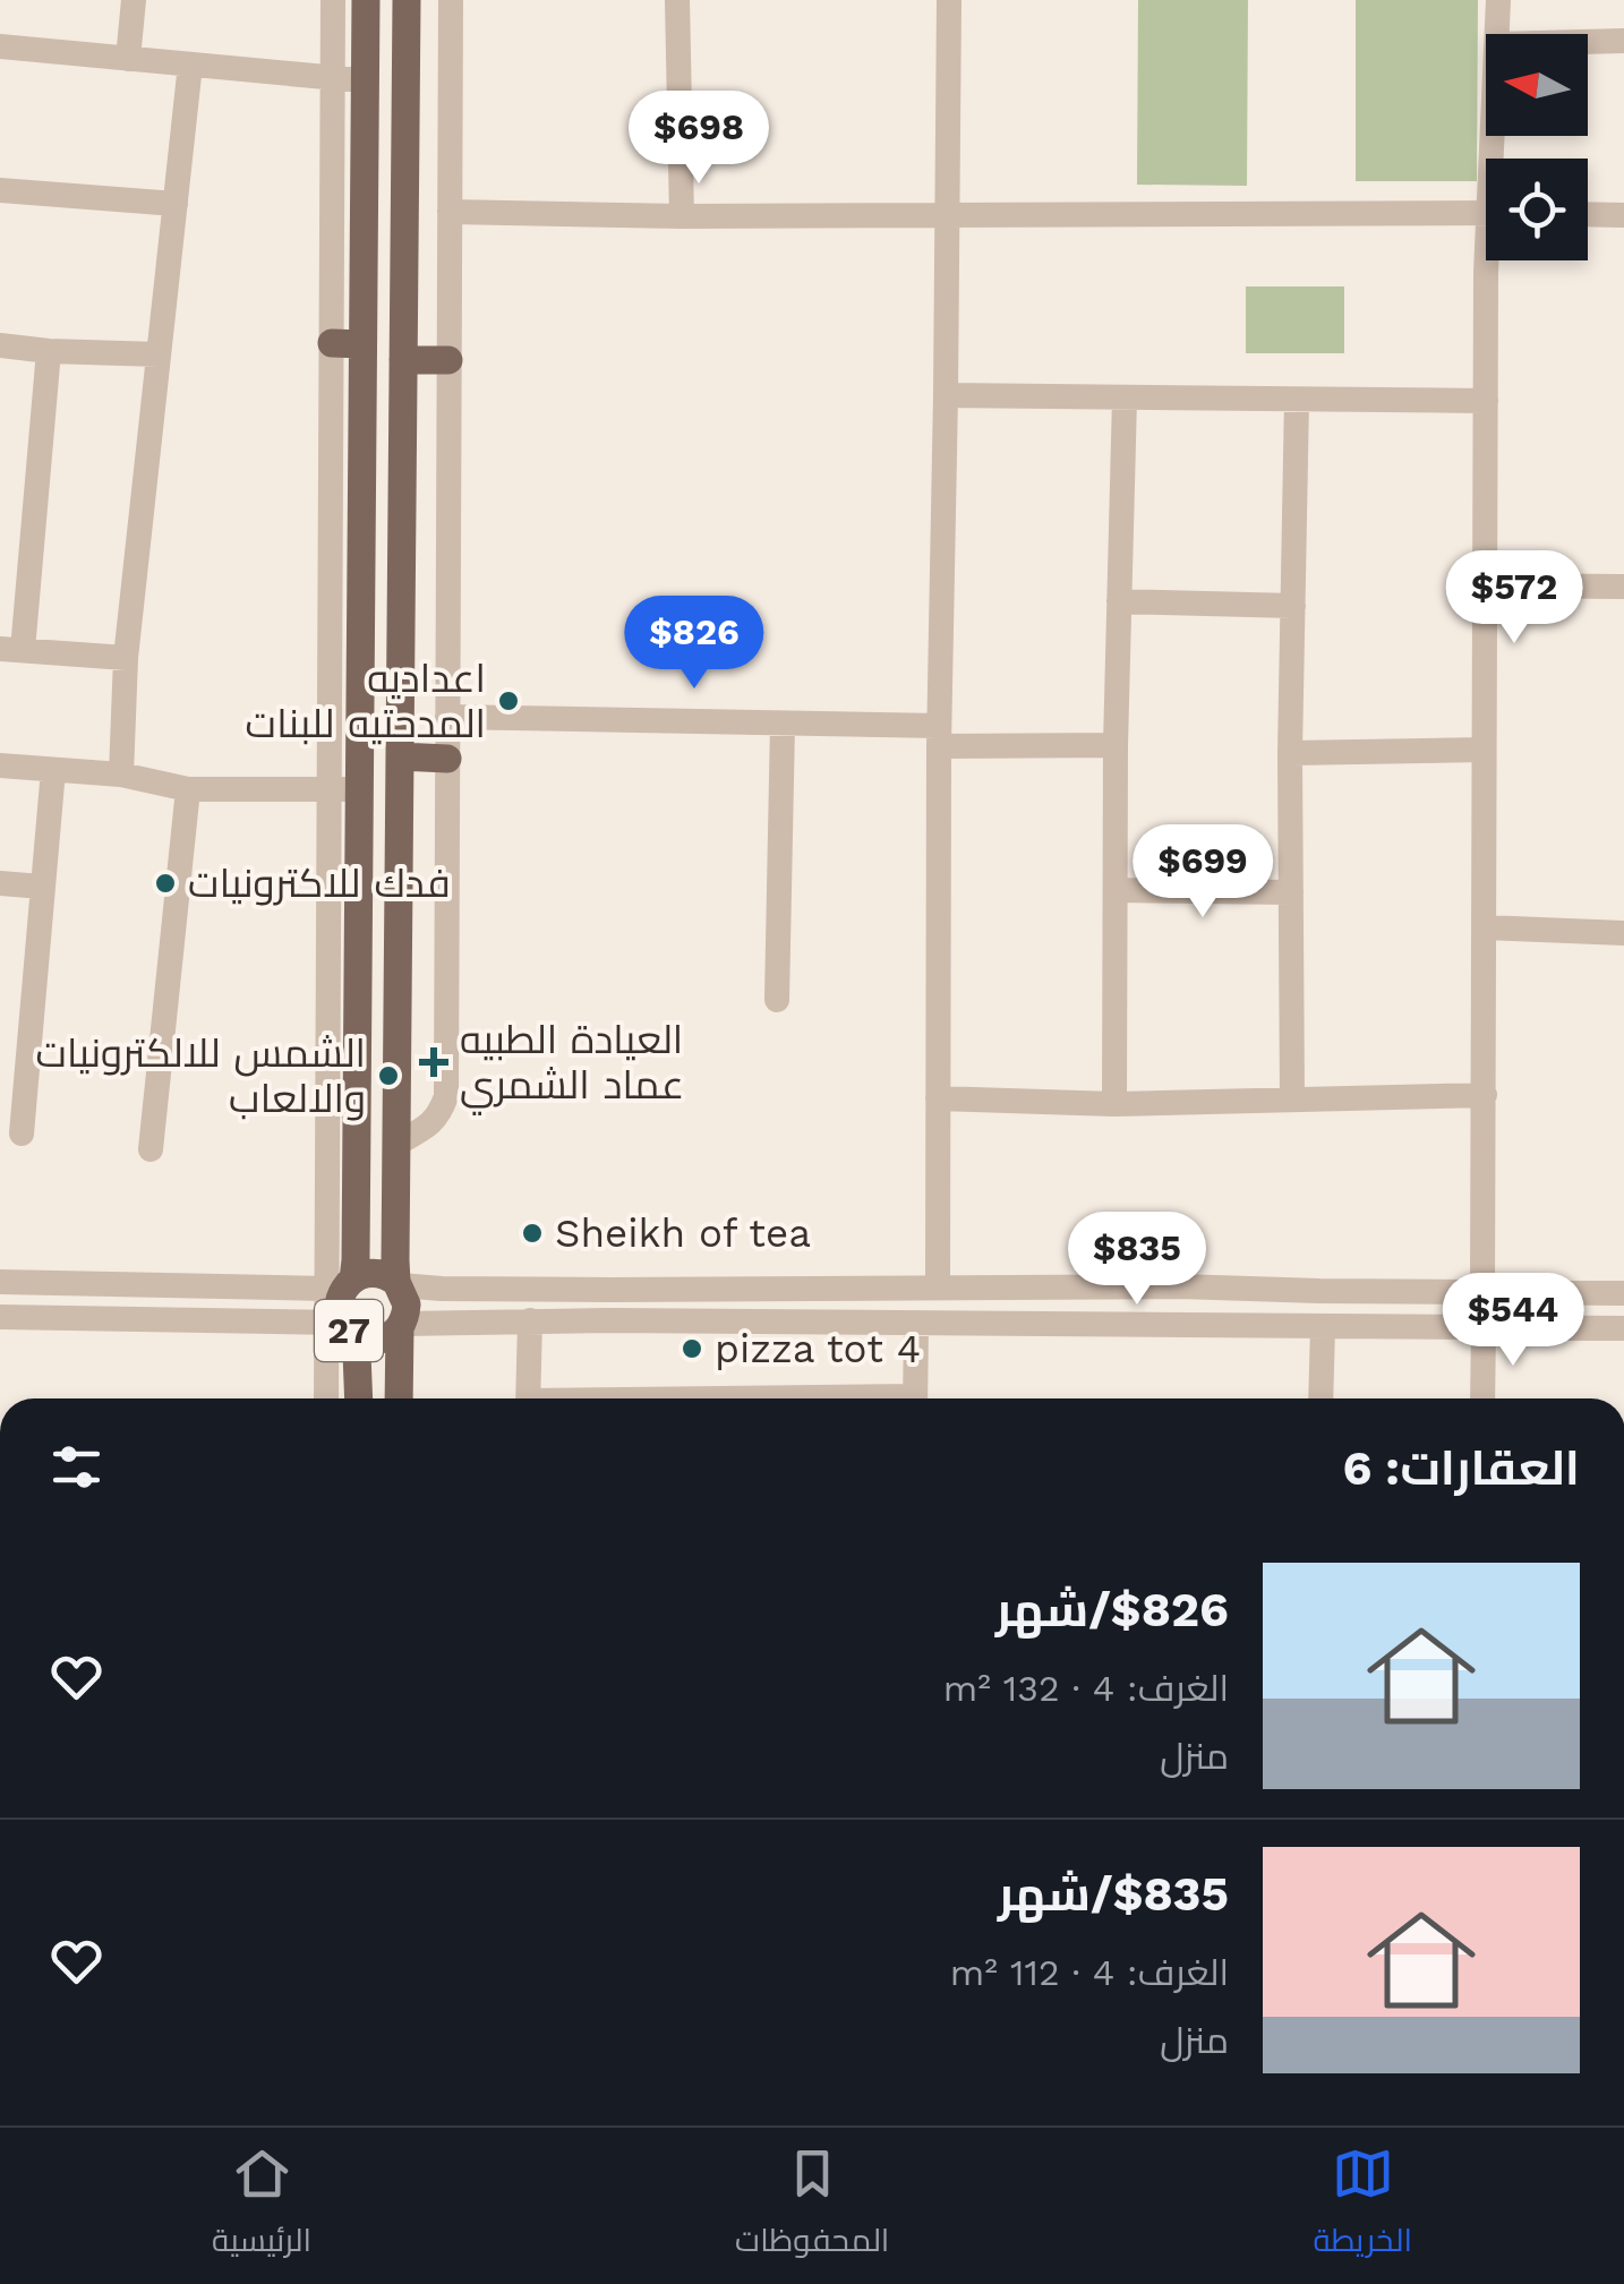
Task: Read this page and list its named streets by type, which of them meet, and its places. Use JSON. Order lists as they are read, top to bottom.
{
  "streets": {
    "main road": ["27"]
  },
  "places": {
    "other": [
      "اعداديه المدحتيه للبنات",
      "فدك للاكترونيات",
      "الشمس للالكترونيات والالعاب",
      "Sheikh of tea",
      "pizza tot 4"
    ],
    "health": ["العيادة الطبيه عماد الشمري"]
  },
  "north": "left",
  "page": {
    "price": [
      "$698",
      "$572",
      "$826",
      "$699",
      "$835",
      "$544"
    ],
    "heading": "العقارات: 6",
    "list": [
      {
        "name": "$826/شهر",
        "note": "الغرف: 4 · 132 m² · منزل"
      },
      {
        "name": "$835/شهر",
        "note": "الغرف: 4 · 112 m² · منزل"
      }
    ],
    "tabs": ["الخريطة", "المحفوظات", "الرئيسية"]
  }
}
